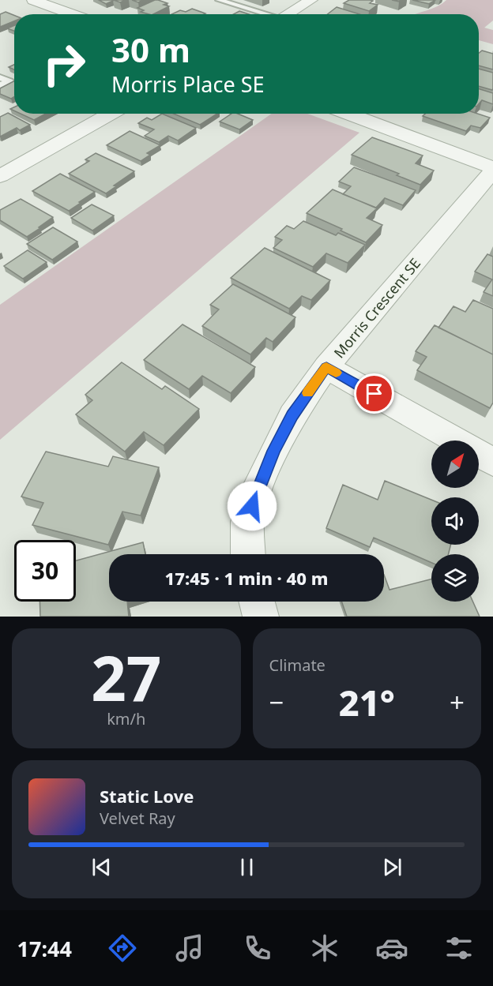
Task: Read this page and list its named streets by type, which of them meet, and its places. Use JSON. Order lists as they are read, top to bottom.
{
  "streets": {
    "street": ["Morris Crescent SE"]
  },
  "north": "top right",
  "page": {
    "turn": ["30 m", "Morris Place SE"],
    "limit": "30",
    "trip": "17:45 · 1 min · 40 m",
    "tile": [
      ["27", "km/h"],
      "Climate"
    ],
    "heat": ["−", "21°", "+"],
    "song": ["Static Love", "Velvet Ray"],
    "tabs": "17:44"
  }
}
